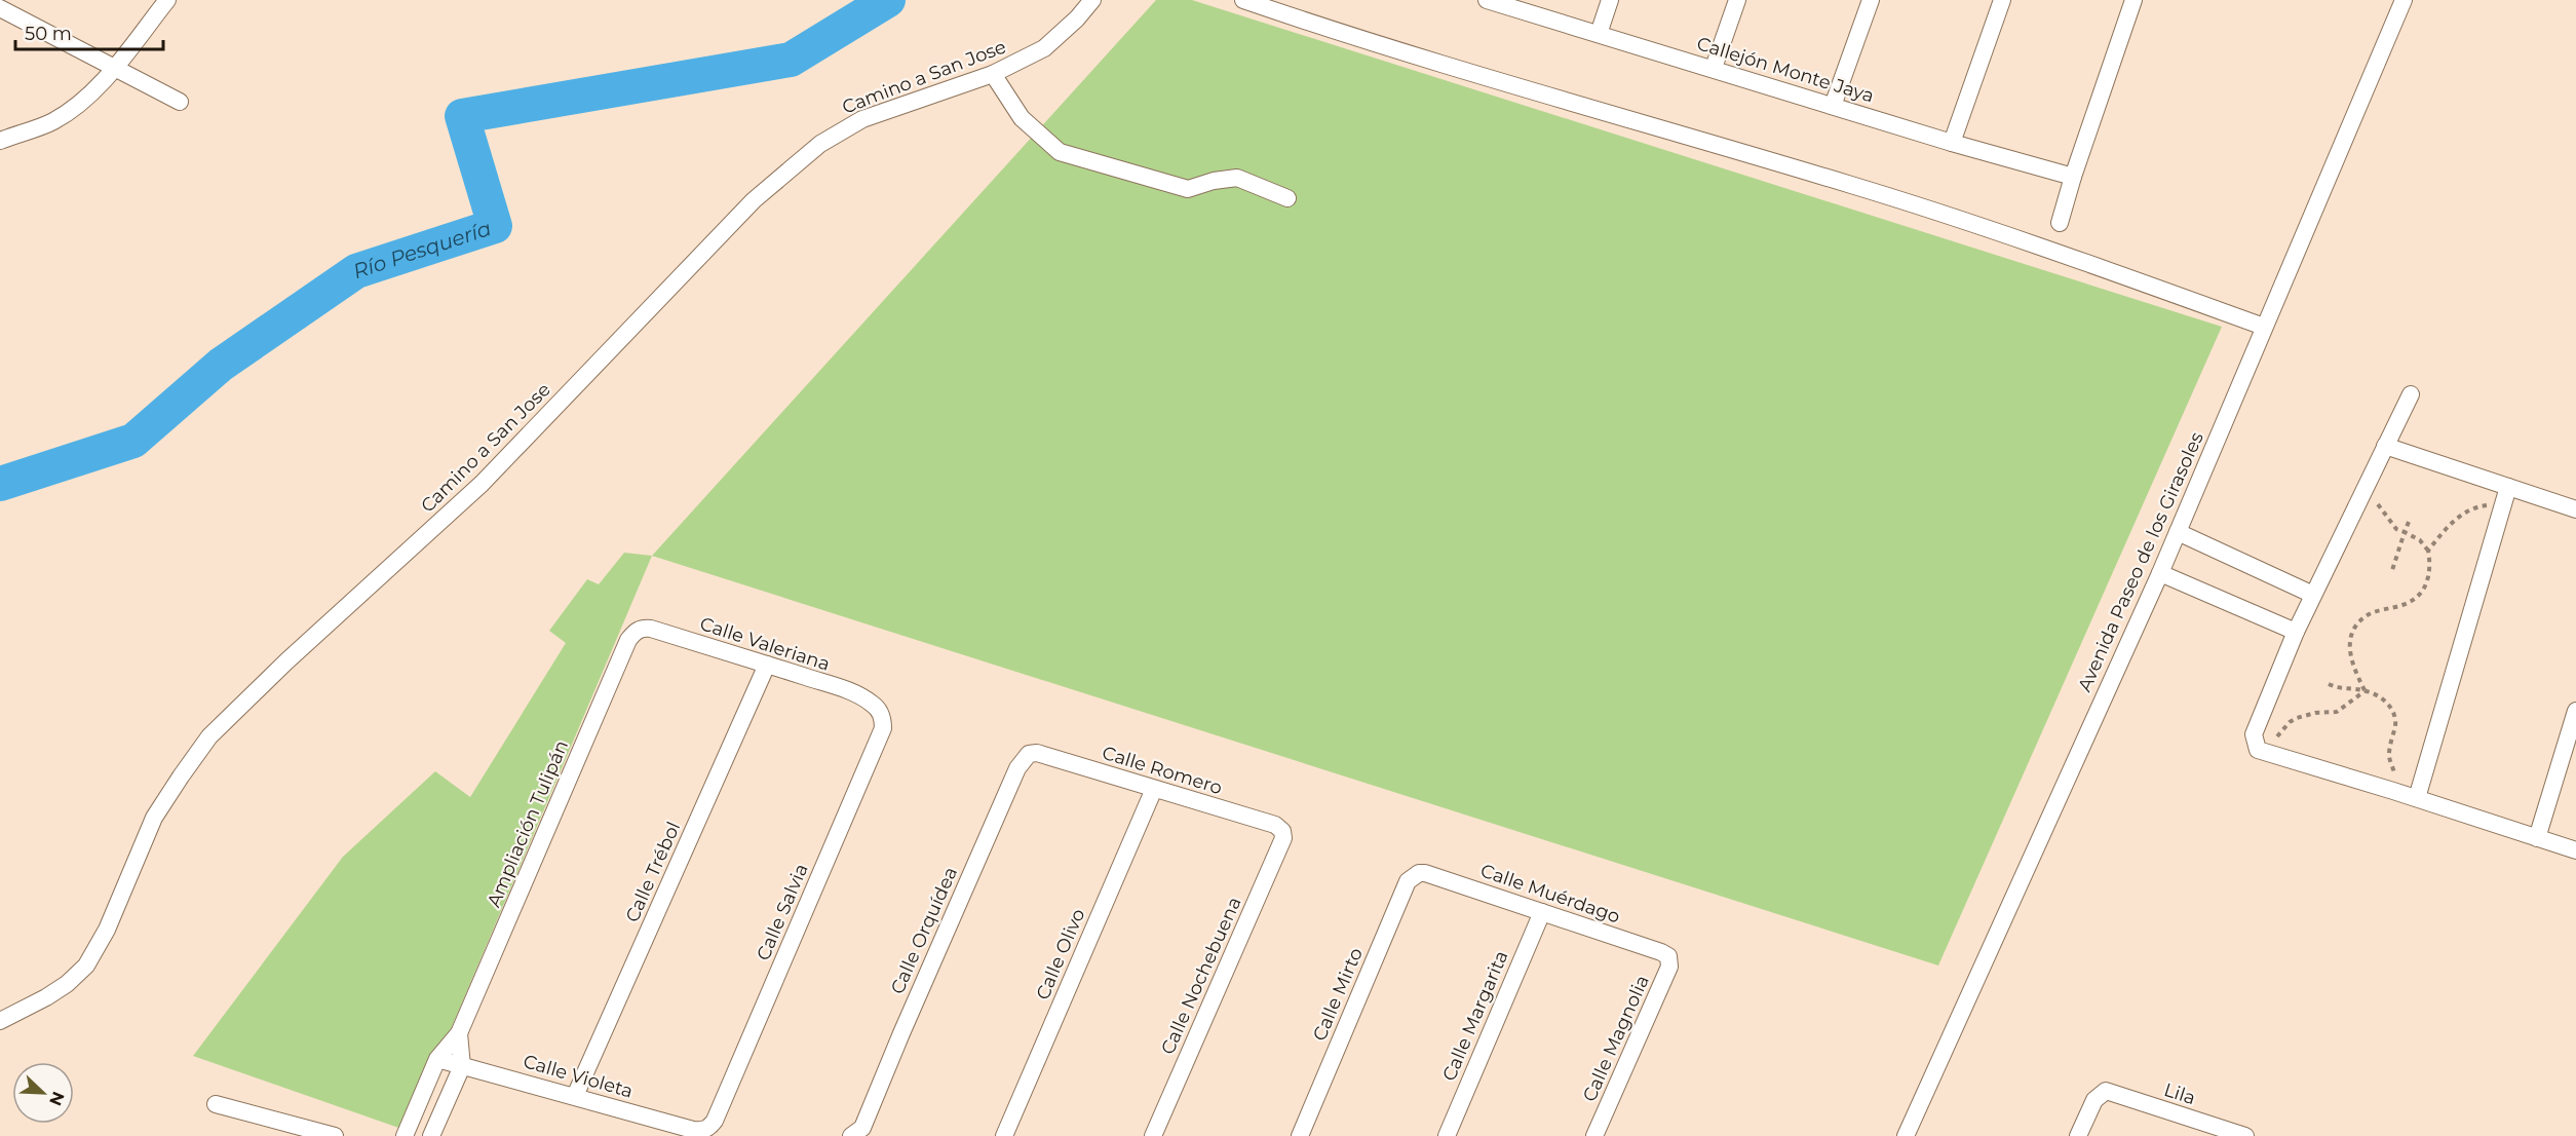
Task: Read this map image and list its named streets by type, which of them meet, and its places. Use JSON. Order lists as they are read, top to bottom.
{
  "streets": {
    "street": [
      "Callejón Monte Jaya",
      "Camino a San Jose",
      "Avenida Paseo de los Girasoles",
      "Calle Valeriana",
      "Calle Romero",
      "Ampliación Tulipán",
      "Calle Trébol",
      "Calle Muérdago",
      "Calle Salvia",
      "Calle Orquídea",
      "Calle Olivo",
      "Calle Nochebuena",
      "Calle Mirto",
      "Calle Margarita",
      "Calle Magnolia",
      "Calle Violeta",
      "Lila"
    ]
  },
  "crossings": [
    ["Calle Valeriana", "Ampliación Tulipán"],
    ["Calle Valeriana", "Calle Trébol"],
    ["Calle Valeriana", "Calle Salvia"],
    ["Calle Romero", "Calle Orquídea"],
    ["Calle Romero", "Calle Olivo"],
    ["Calle Romero", "Calle Nochebuena"],
    ["Ampliación Tulipán", "Calle Violeta"],
    ["Calle Trébol", "Calle Violeta"],
    ["Calle Muérdago", "Calle Mirto"],
    ["Calle Muérdago", "Calle Margarita"],
    ["Calle Muérdago", "Calle Magnolia"],
    ["Calle Salvia", "Calle Violeta"]
  ],
  "water": ["Río Pesquería"],
  "scale_bar": "50 m",
  "north": "bottom right"
}
